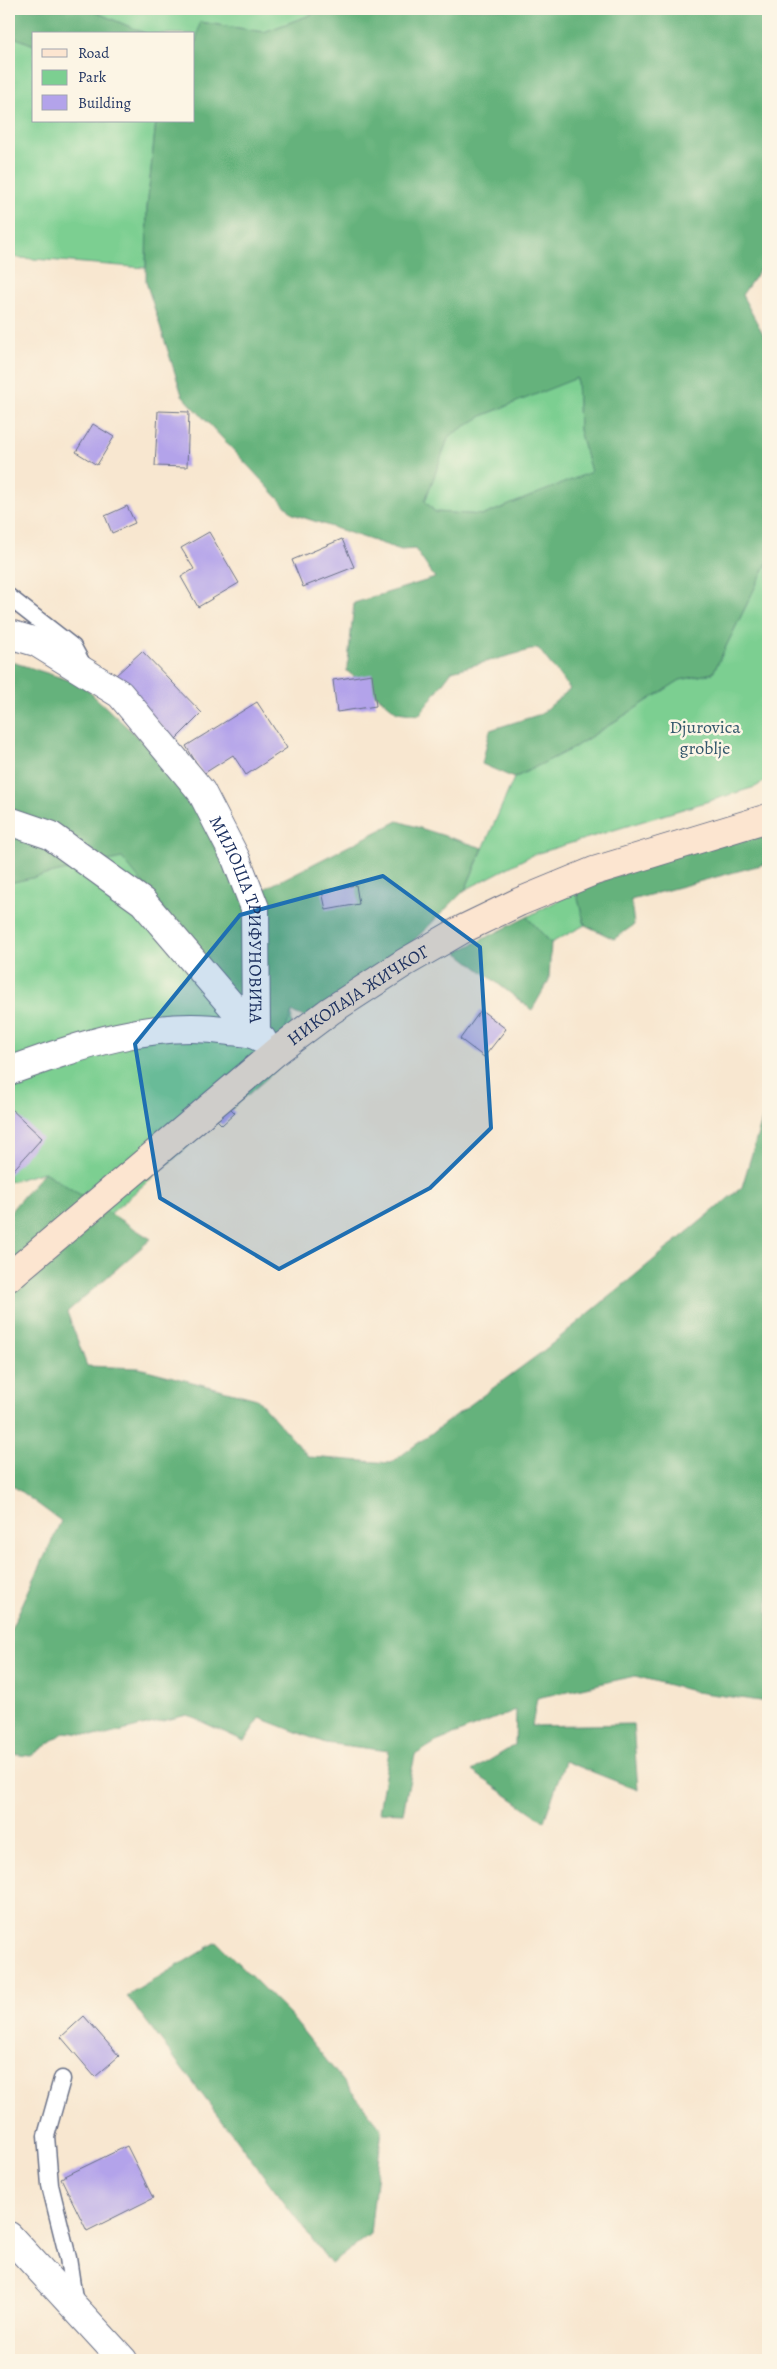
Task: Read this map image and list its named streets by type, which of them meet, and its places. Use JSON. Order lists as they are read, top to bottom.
{
  "streets": {
    "street": ["МИЛОША ТРИФУНОВИЋА", "НИКОЛАЈА ЖИЧКОГ"]
  },
  "parks": ["Djurovica groblje"],
  "legend": ["Road", "Park", "Building"]
}
